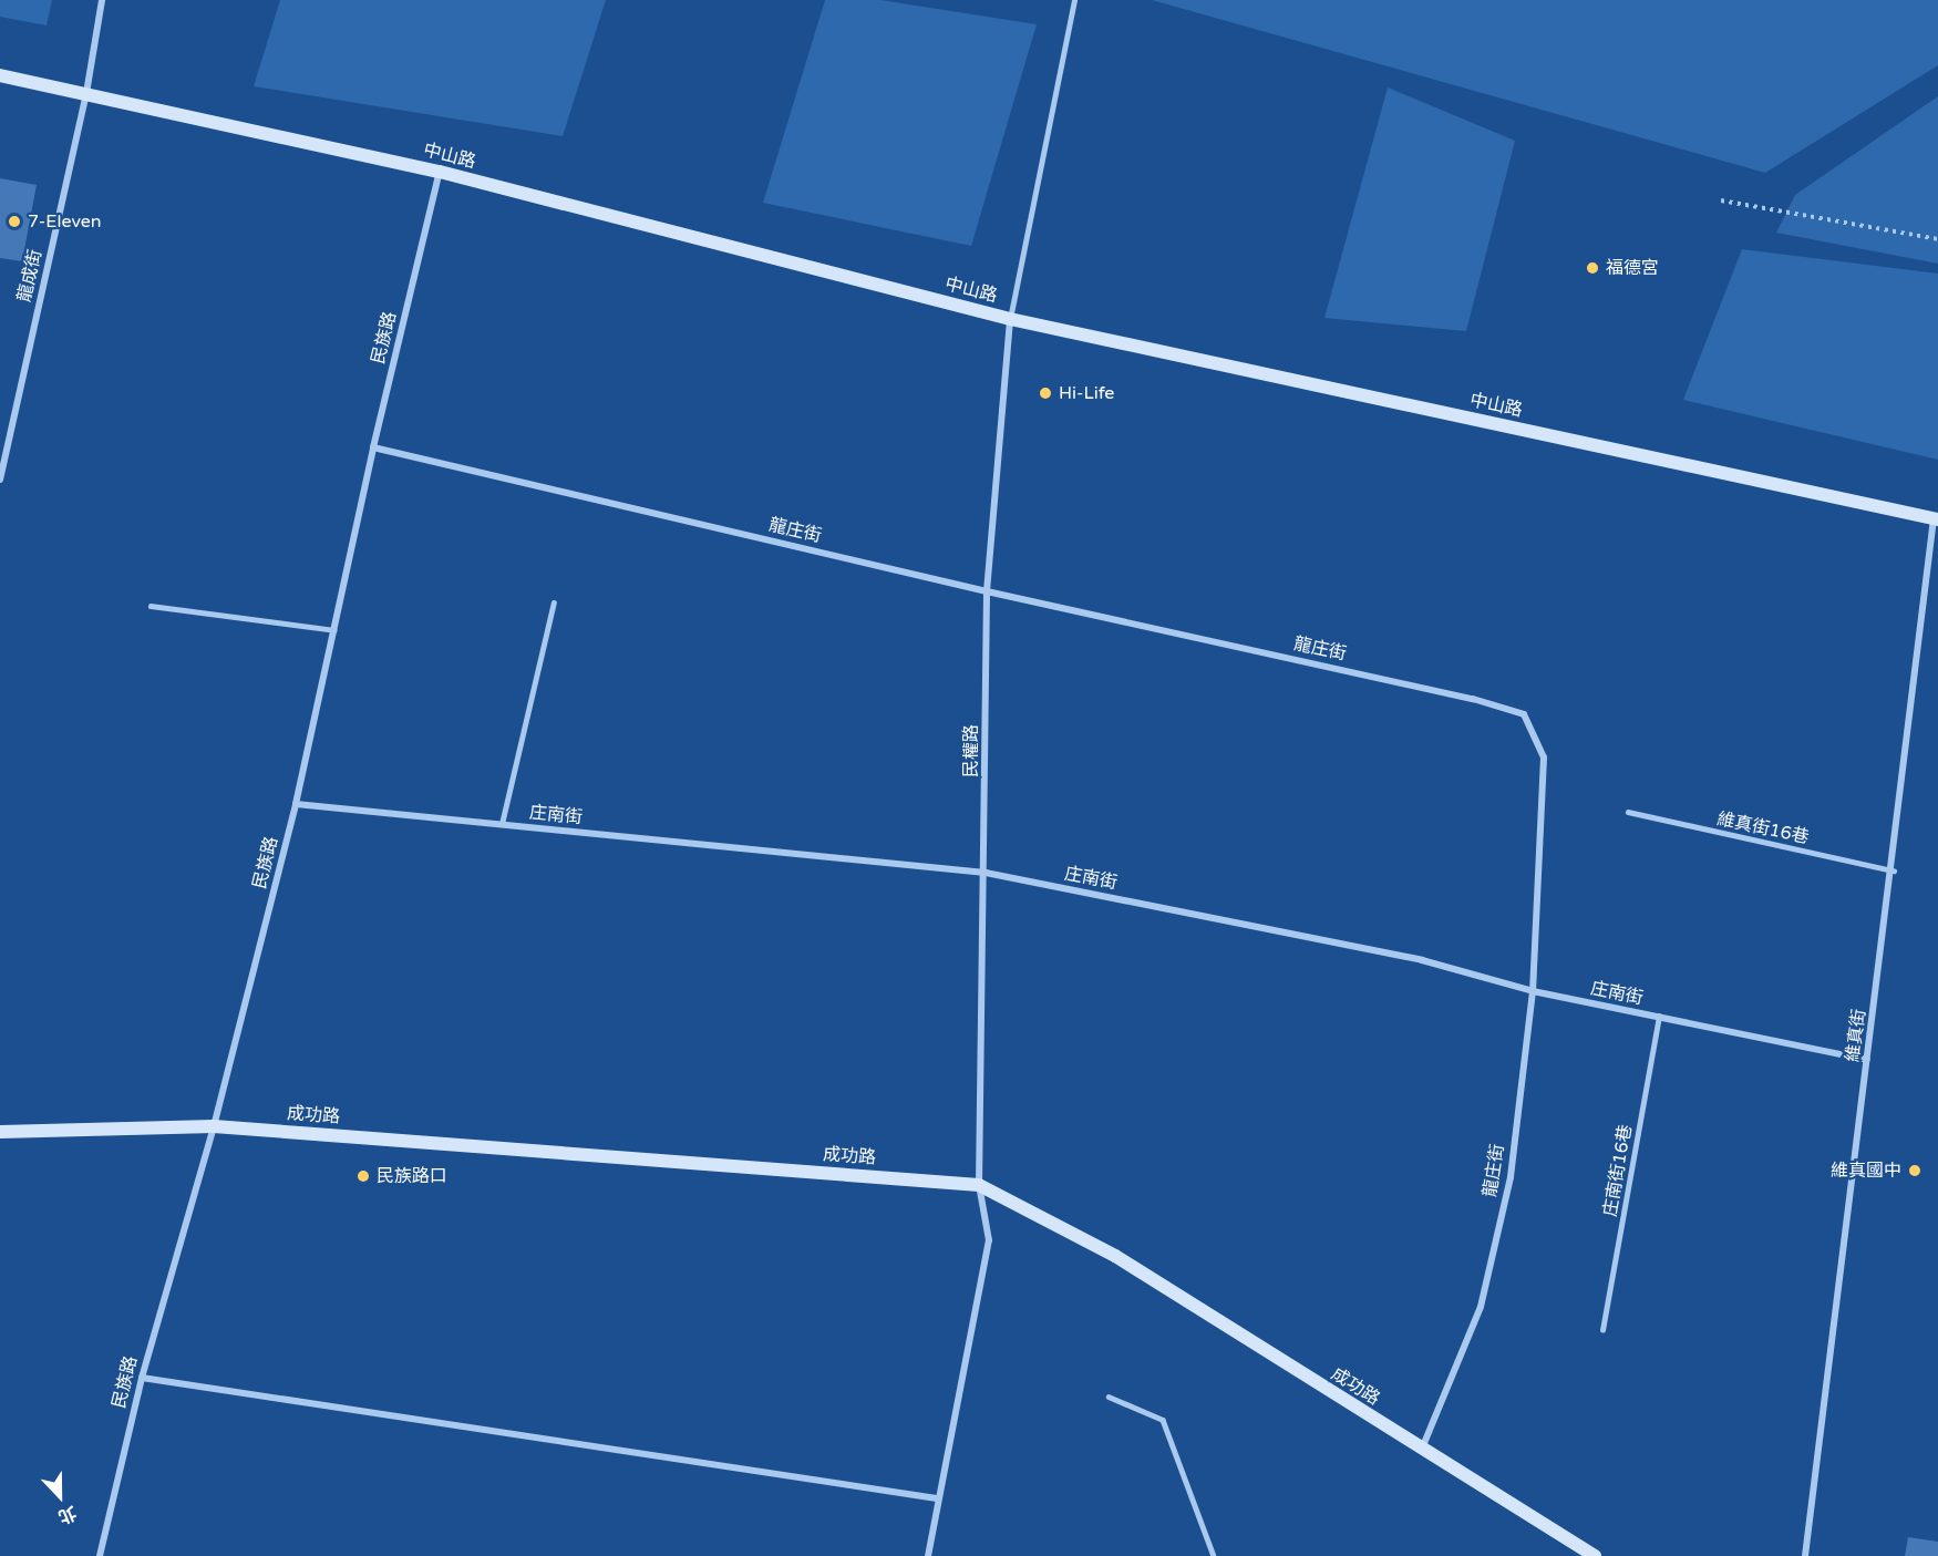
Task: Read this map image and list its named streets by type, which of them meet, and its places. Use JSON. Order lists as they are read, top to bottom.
{
  "streets": {
    "main road": ["中山路", "成功路"],
    "street": [
      "龍成街",
      "民族路",
      "龍庄街",
      "民權路",
      "庄南街",
      "維真街"
    ],
    "lane": ["維真街16巷", "庄南街16巷"]
  },
  "crossings": [
    ["中山路", "龍成街"],
    ["中山路", "民族路"],
    ["中山路", "民權路"],
    ["中山路", "維真街"],
    ["民族路", "龍庄街"],
    ["民族路", "庄南街"],
    ["民族路", "成功路"],
    ["龍庄街", "民權路"],
    ["龍庄街", "庄南街"],
    ["龍庄街", "成功路"],
    ["民權路", "庄南街"],
    ["民權路", "成功路"],
    ["庄南街", "維真街"],
    ["庄南街", "庄南街16巷"],
    ["維真街16巷", "維真街"]
  ],
  "places": [
    "7-Eleven",
    "福德宮",
    "Hi-Life",
    "維真國中",
    "民族路口"
  ],
  "north": "bottom"
}
